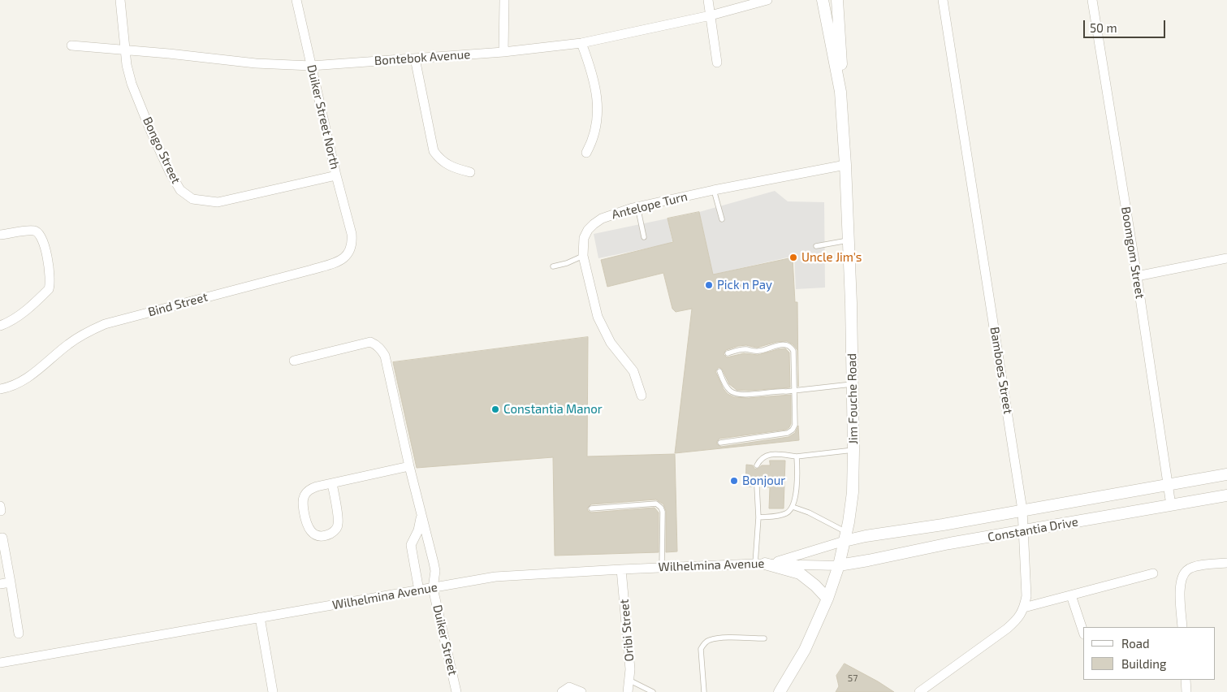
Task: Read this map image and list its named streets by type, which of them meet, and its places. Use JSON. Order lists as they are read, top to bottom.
{
  "streets": {
    "street": [
      "Bontebok Avenue",
      "Duiker Street North",
      "Bongo Street",
      "Antelope Turn",
      "Boomgom Street",
      "Bind Street",
      "Bamboes Street",
      "Jim Fouche Road",
      "Constantia Drive",
      "Wilhelmina Avenue",
      "Oribi Street",
      "Duiker Street"
    ]
  },
  "crossings": [
    ["Bontebok Avenue", "Duiker Street North"],
    ["Bontebok Avenue", "Bongo Street"],
    ["Duiker Street North", "Bongo Street"],
    ["Duiker Street North", "Bind Street"],
    ["Antelope Turn", "Jim Fouche Road"],
    ["Boomgom Street", "Constantia Drive"],
    ["Bamboes Street", "Constantia Drive"],
    ["Jim Fouche Road", "Constantia Drive"],
    ["Jim Fouche Road", "Wilhelmina Avenue"],
    ["Constantia Drive", "Wilhelmina Avenue"],
    ["Wilhelmina Avenue", "Oribi Street"],
    ["Wilhelmina Avenue", "Duiker Street"]
  ],
  "places": [
    "Uncle Jim's",
    "Pick n Pay",
    "Constantia Manor",
    "Bonjour"
  ],
  "house_numbers": ["57"],
  "legend": ["Road", "Building"],
  "scale_bar": "50 m"
}
